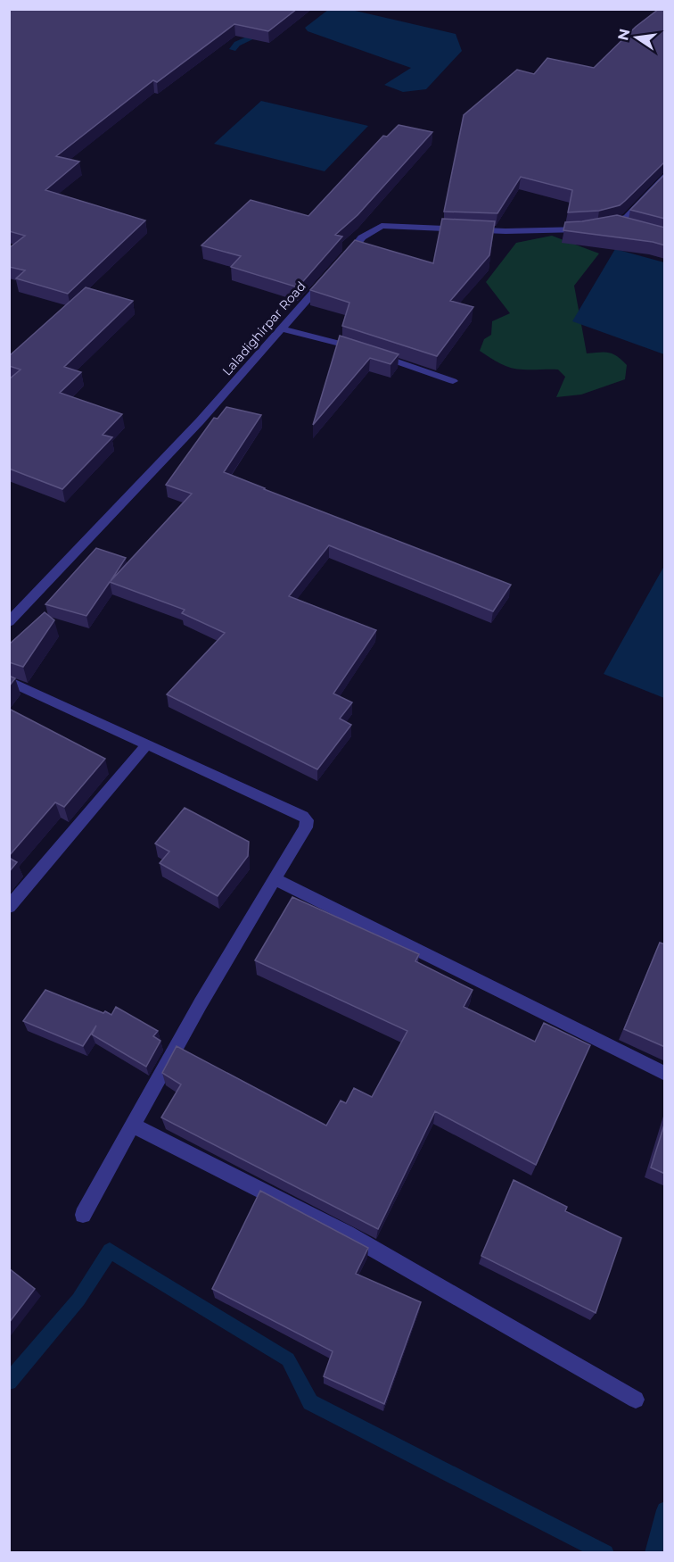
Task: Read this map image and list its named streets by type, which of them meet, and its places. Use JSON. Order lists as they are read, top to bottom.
{
  "streets": {
    "street": ["Laladighirpar Road"]
  },
  "north": "left"
}
